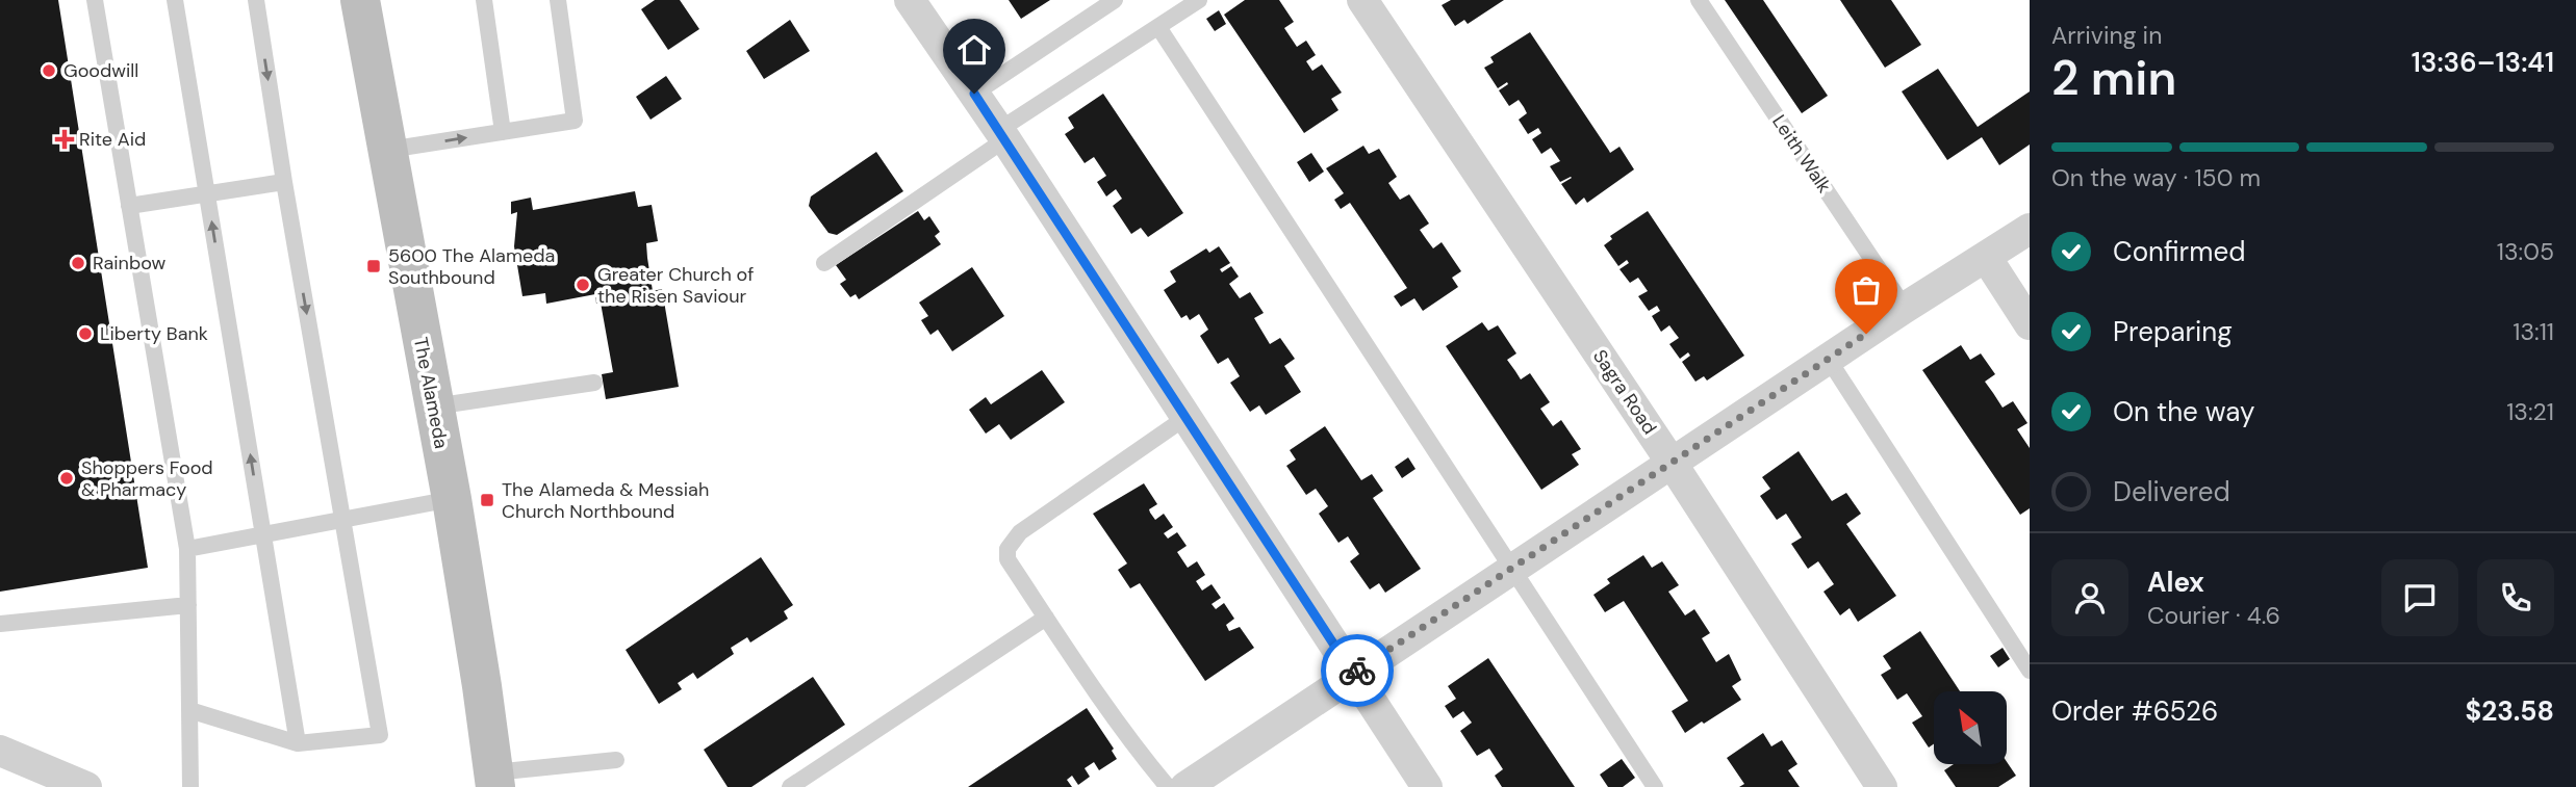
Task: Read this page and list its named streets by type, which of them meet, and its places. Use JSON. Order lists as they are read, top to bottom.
{
  "streets": {
    "main road": ["The Alameda"],
    "street": ["Sagra Road"],
    "lane": ["Leith Walk"]
  },
  "places": {
    "other": [
      "Goodwill",
      "Rainbow",
      "Greater Church of the Risen Saviour",
      "Liberty Bank",
      "Shoppers Food & Pharmacy"
    ],
    "health": ["Rite Aid"],
    "transit": ["5600 The Alameda Southbound", "The Alameda & Messiah Church Northbound"]
  },
  "north": "top left",
  "page": {
    "heading": ["2 min", "Arriving in", "13:36–13:41"],
    "panel": [
      "Alex",
      "Courier · 4.6",
      "Order #6526",
      "$23.58"
    ],
    "bar": "On the way · 150 m",
    "list": [
      ["Confirmed", "13:05"],
      ["Preparing", "13:11"],
      ["On the way", "13:21"],
      "Delivered"
    ]
  }
}
